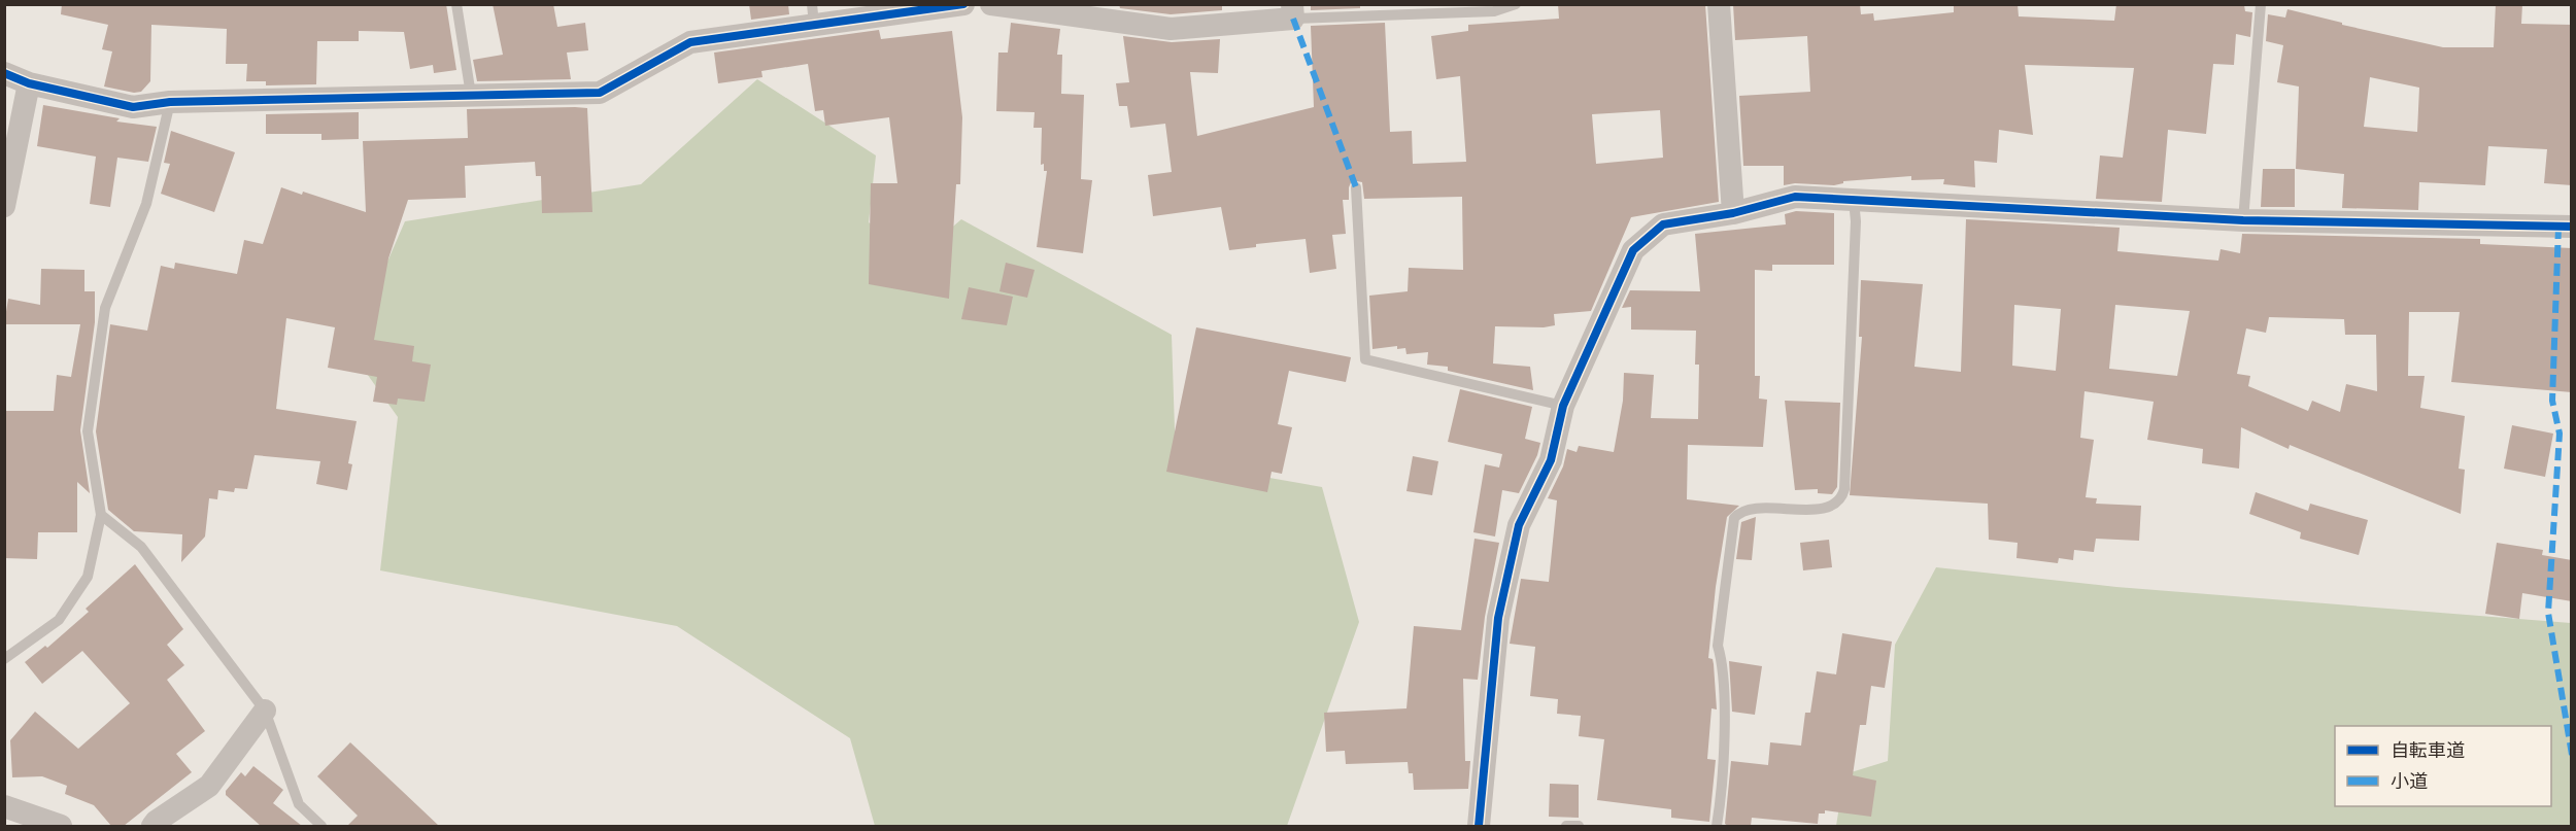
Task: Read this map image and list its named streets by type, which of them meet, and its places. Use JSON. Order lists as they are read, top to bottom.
{
  "legend": ["自転車道", "小道"]
}
